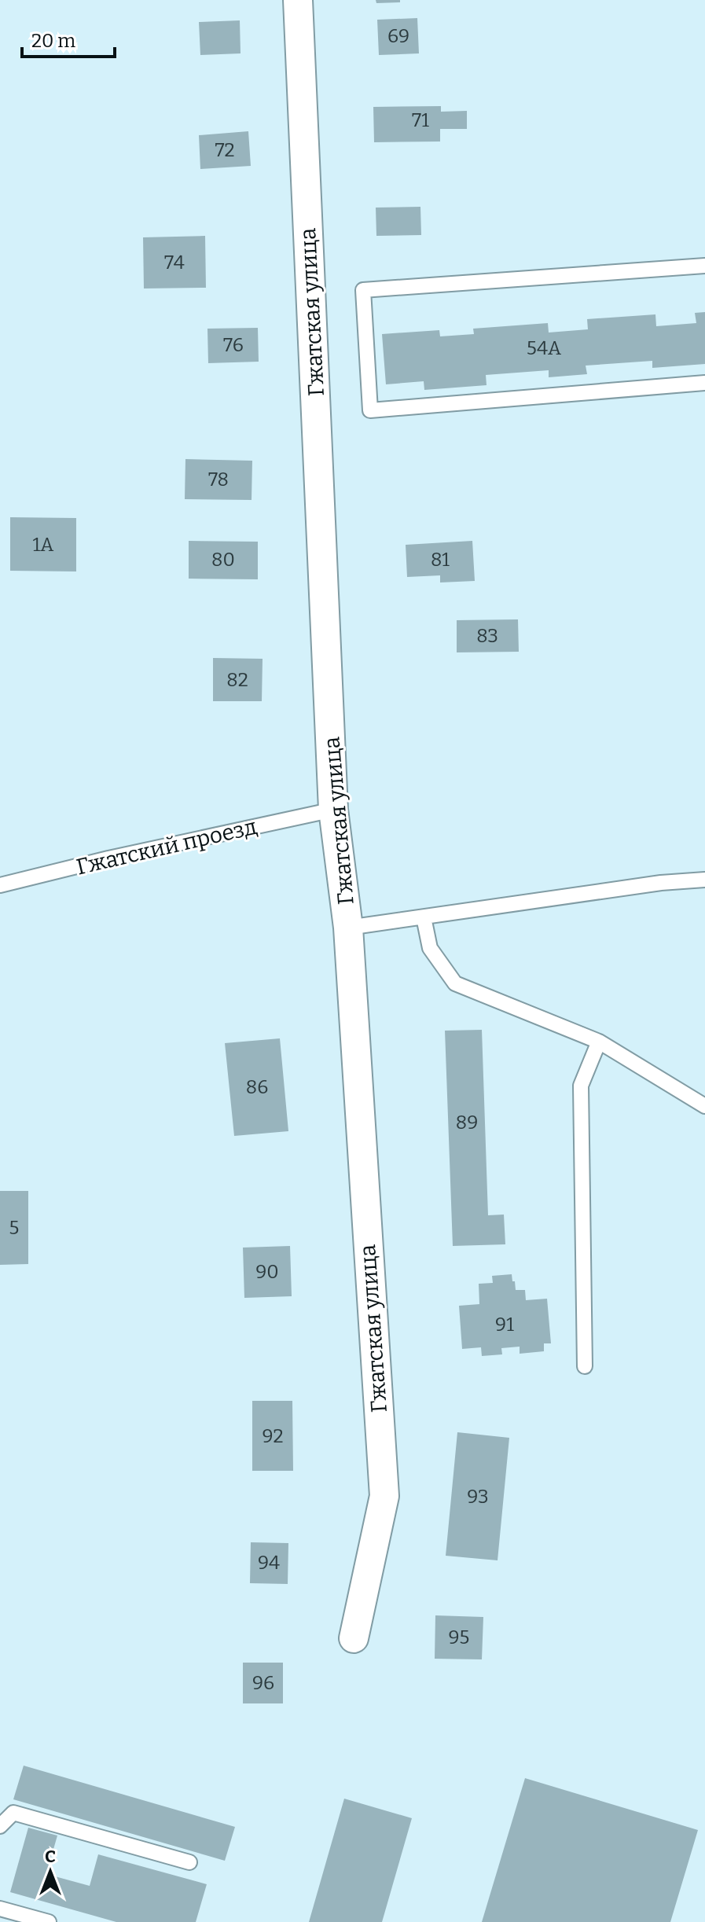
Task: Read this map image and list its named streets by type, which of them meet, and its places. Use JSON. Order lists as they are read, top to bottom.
{
  "streets": {
    "street": ["Гжатская улица"],
    "lane": ["Гжатский проезд"]
  },
  "crossings": [
    ["Гжатская улица", "Гжатский проезд"]
  ],
  "house_numbers": [
    "69",
    "71",
    "72",
    "74",
    "76",
    "54А",
    "78",
    "1А",
    "80",
    "81",
    "83",
    "82",
    "86",
    "89",
    "5",
    "90",
    "91",
    "92",
    "93",
    "94",
    "95",
    "96"
  ],
  "scale_bar": "20 m",
  "north": "top"
}
